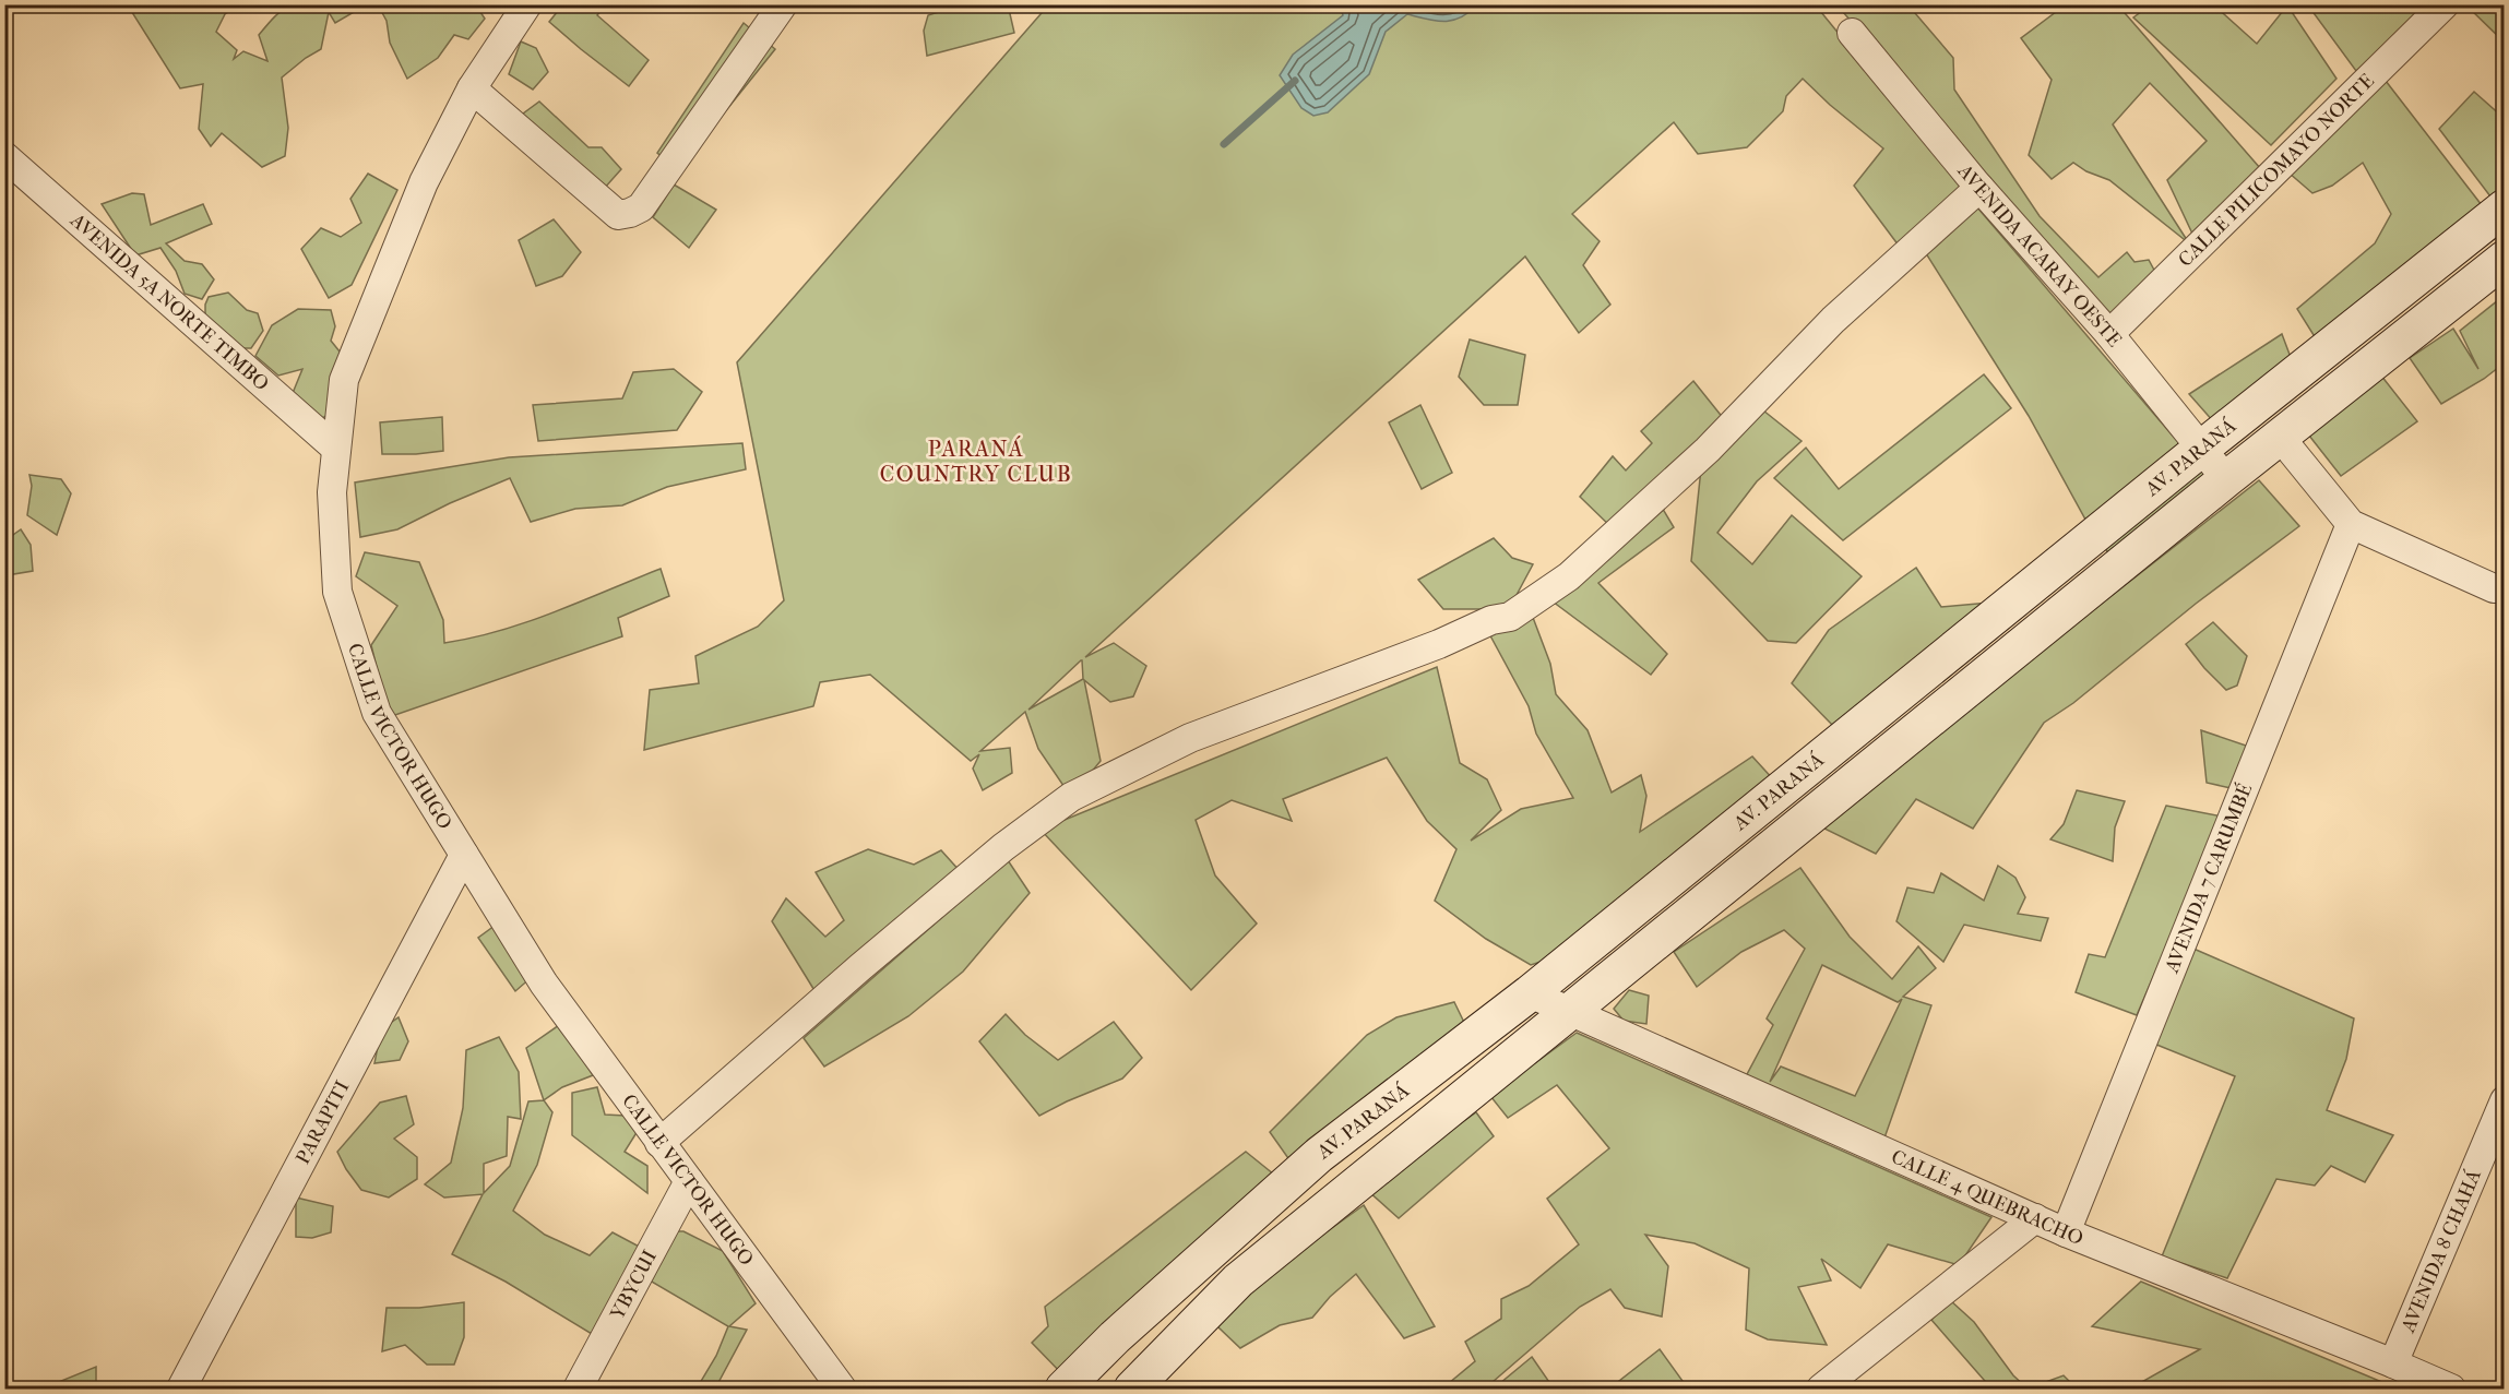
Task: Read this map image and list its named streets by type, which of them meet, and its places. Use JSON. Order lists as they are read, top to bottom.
{
  "streets": {
    "street": [
      "CALLE PILICOMAYO NORTE",
      "AVENIDA ACARAY OESTE",
      "AVENIDA 5A NORTE TIMBO",
      "AV. PARANÁ",
      "CALLE VICTOR HUGO",
      "AVENIDA 7 CARUMBÉ",
      "PARAPITI",
      "CALLE 4 QUEBRACHO",
      "AVENIDA 8 CHAHÁ",
      "YBYCUI"
    ]
  },
  "crossings": [
    ["CALLE PILICOMAYO NORTE", "AVENIDA ACARAY OESTE"],
    ["AVENIDA ACARAY OESTE", "AV. PARANÁ"],
    ["AVENIDA 5A NORTE TIMBO", "CALLE VICTOR HUGO"],
    ["AV. PARANÁ", "CALLE 4 QUEBRACHO"],
    ["CALLE VICTOR HUGO", "PARAPITI"],
    ["CALLE VICTOR HUGO", "YBYCUI"],
    ["AVENIDA 7 CARUMBÉ", "CALLE 4 QUEBRACHO"],
    ["CALLE 4 QUEBRACHO", "AVENIDA 8 CHAHÁ"]
  ],
  "districts": ["PARANÁ COUNTRY CLUB"]
}
